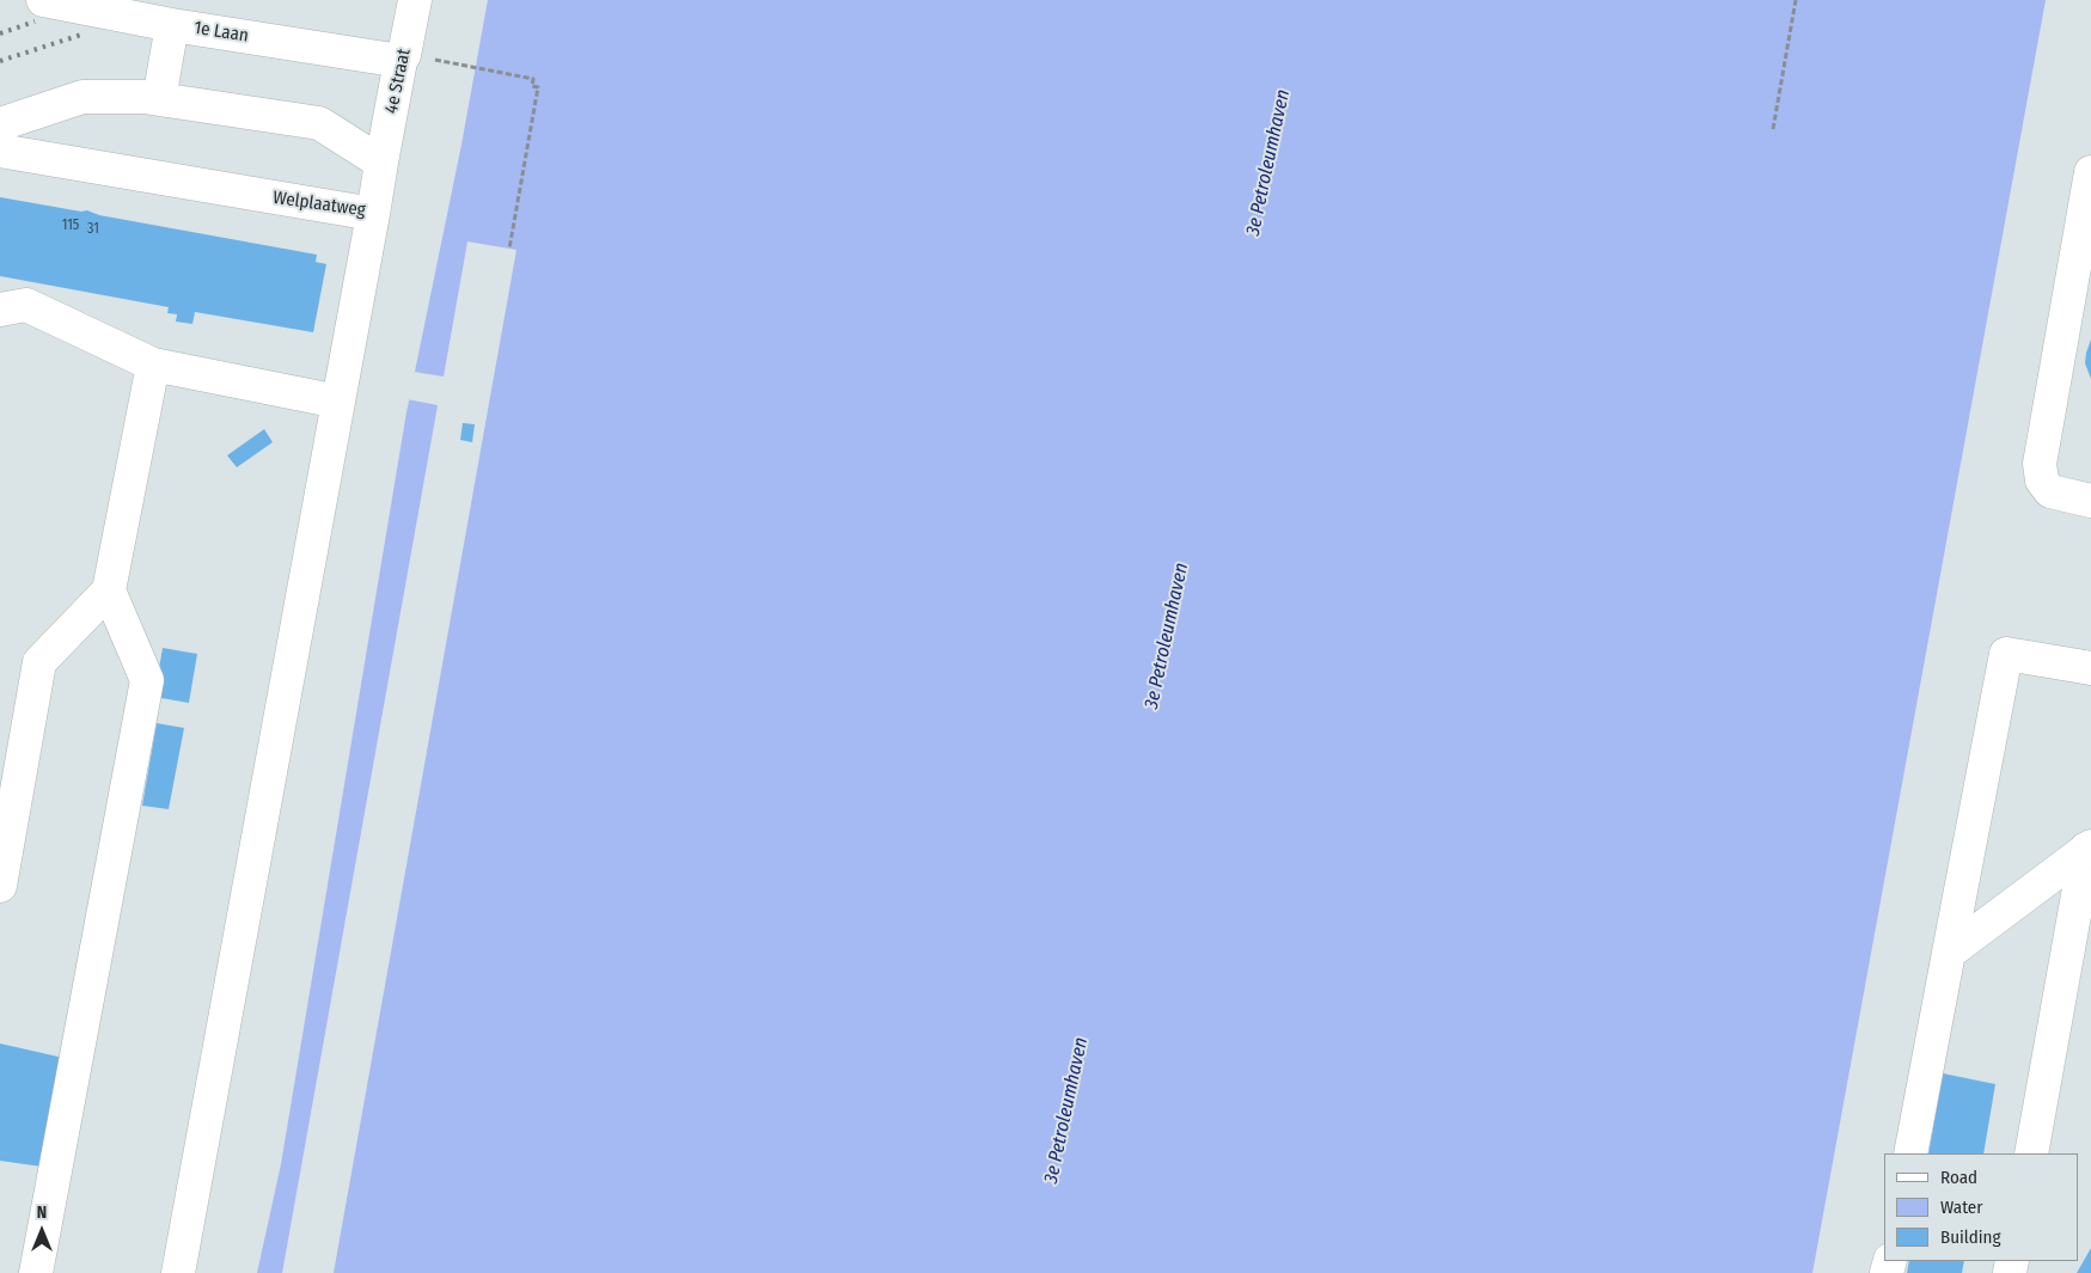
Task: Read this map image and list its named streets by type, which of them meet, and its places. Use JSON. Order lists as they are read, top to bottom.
{
  "streets": {
    "lane": ["1e Laan", "4e Straat", "Welplaatweg"]
  },
  "crossings": [
    ["1e Laan", "4e Straat"],
    ["4e Straat", "Welplaatweg"]
  ],
  "water": ["3e Petroleumhaven"],
  "house_numbers": ["115", "31"],
  "legend": ["Road", "Water", "Building"],
  "north": "top"
}
